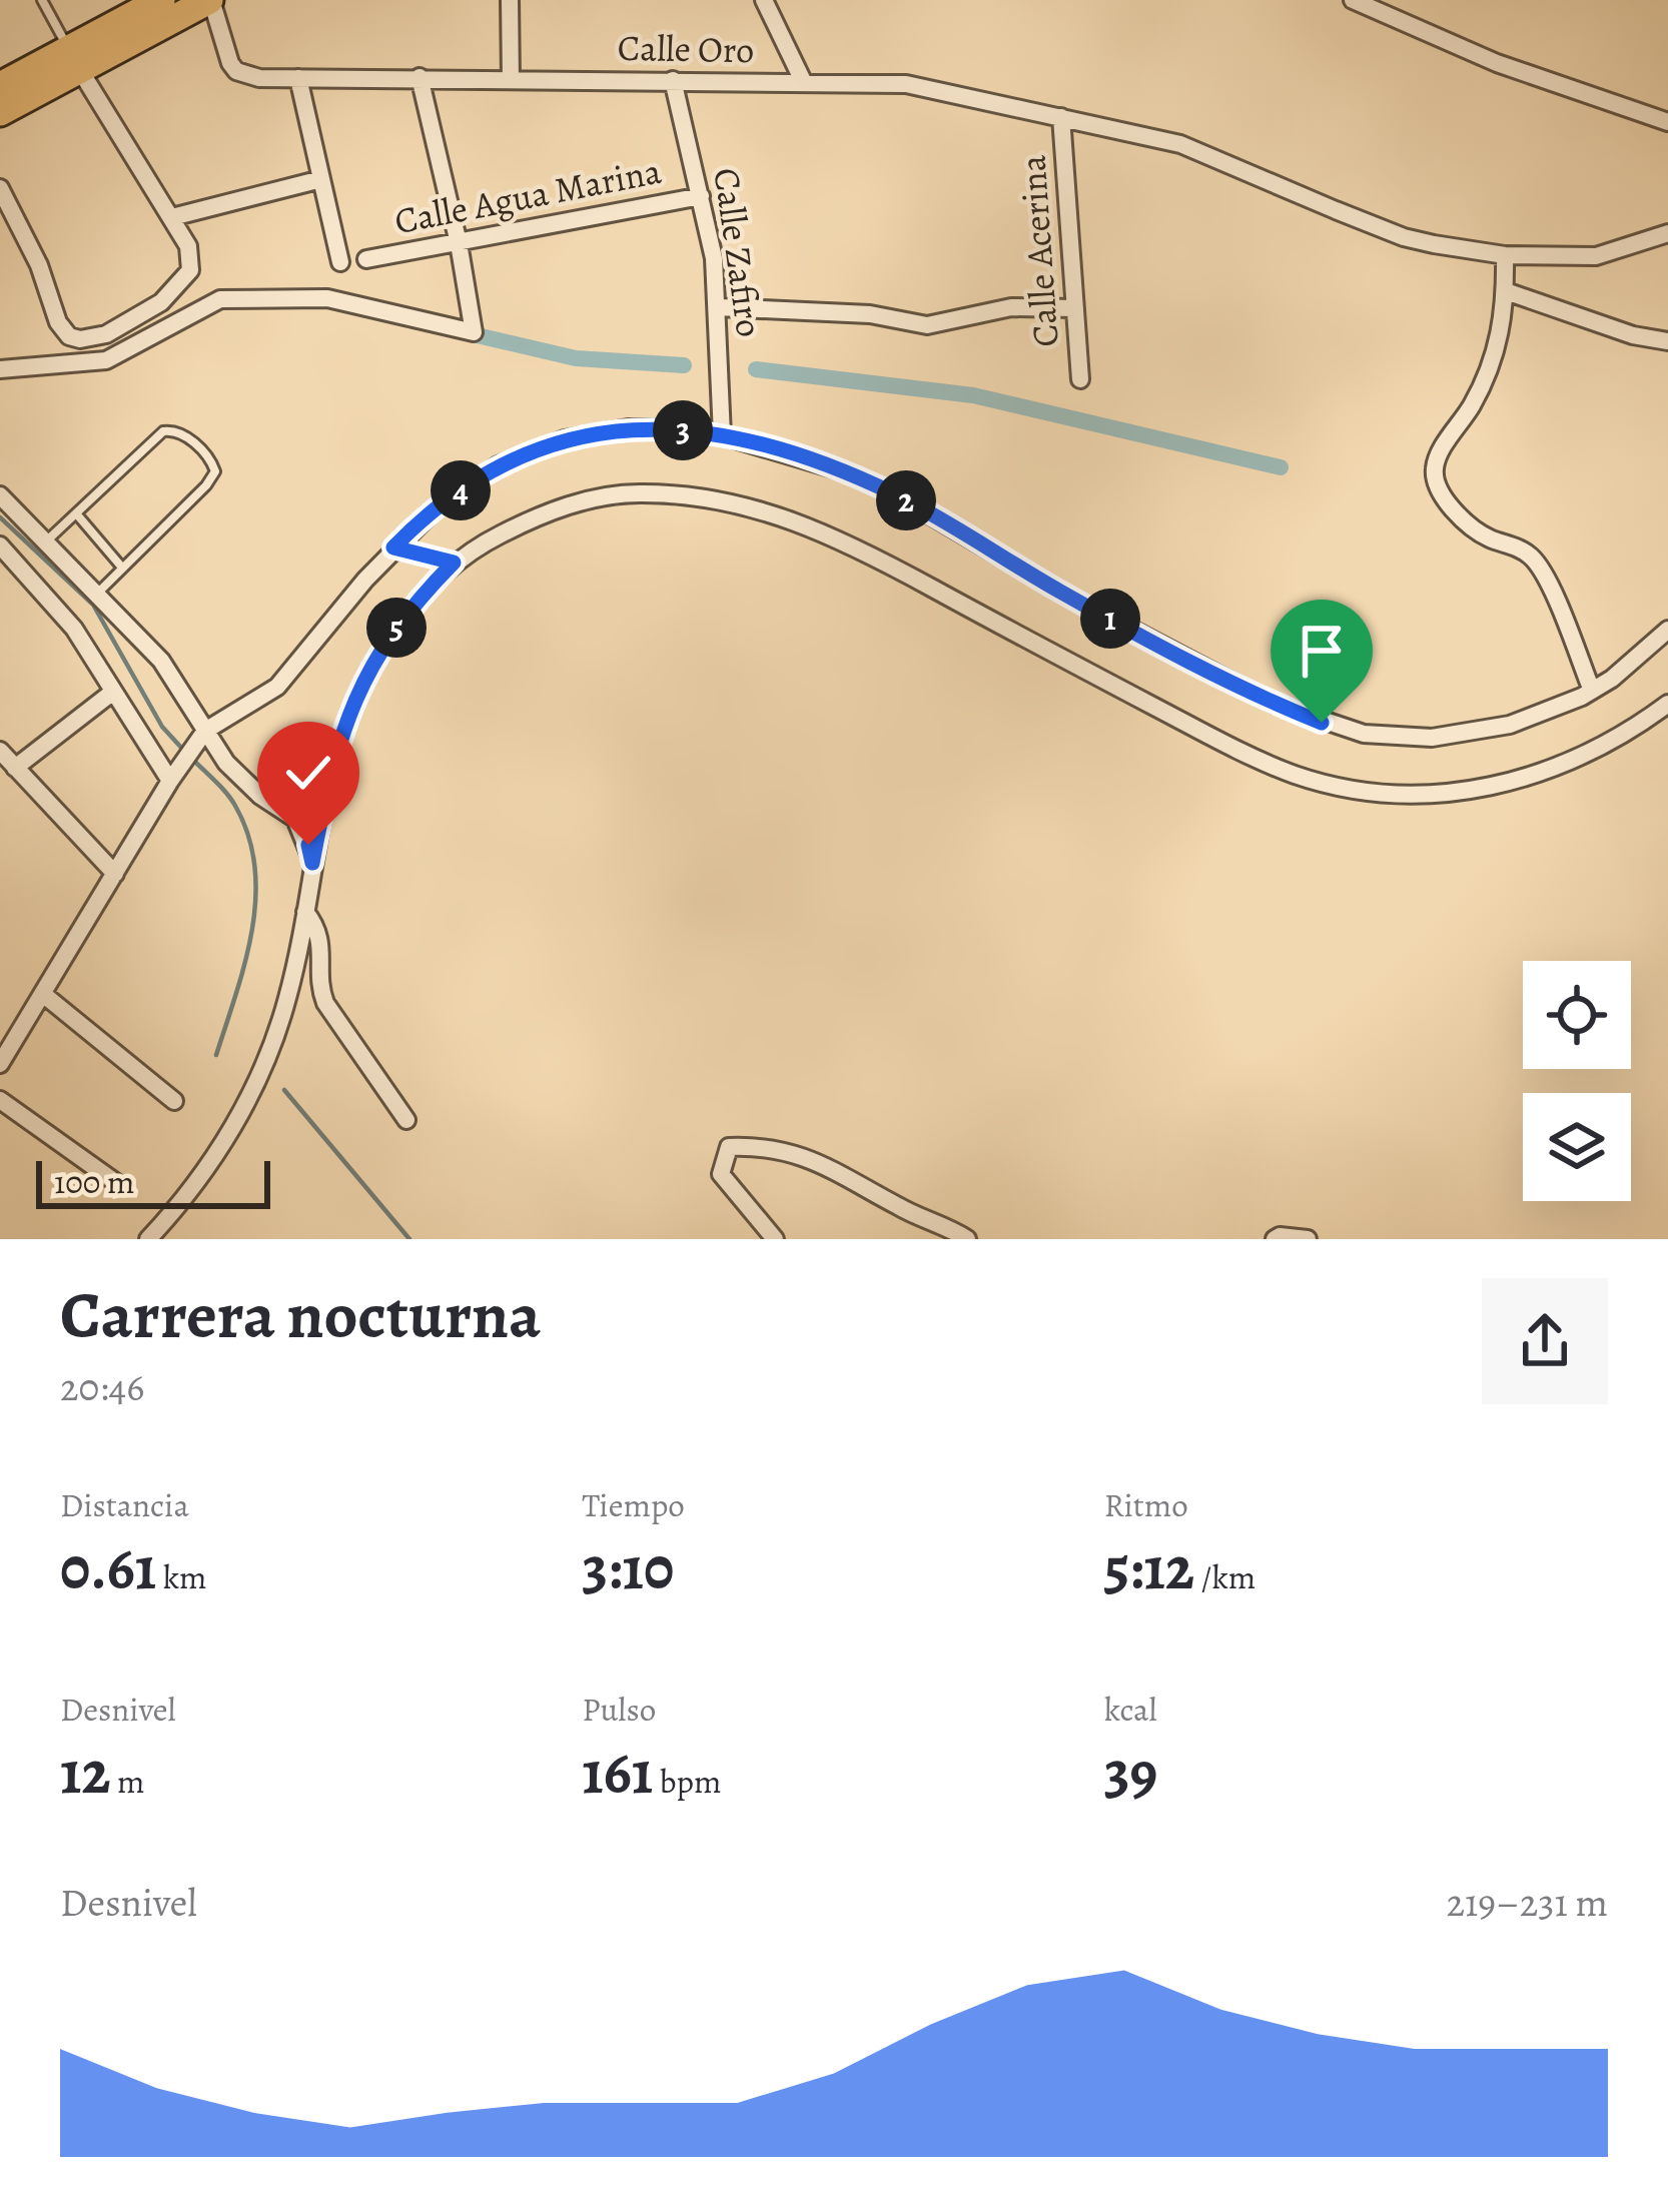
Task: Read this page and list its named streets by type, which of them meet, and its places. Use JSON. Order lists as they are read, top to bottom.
{
  "streets": {
    "street": [
      "Calle Oro",
      "Calle Agua Marina",
      "Calle Acerina",
      "Calle Zafiro"
    ]
  },
  "crossings": [
    ["Calle Oro", "Calle Acerina"],
    ["Calle Oro", "Calle Zafiro"],
    ["Calle Agua Marina", "Calle Zafiro"]
  ],
  "scale_bar": "100 m",
  "page": {
    "pins": [
      "3",
      "4",
      "2",
      "1",
      "5"
    ],
    "scale": "100 m",
    "heading": ["Carrera nocturna", "20:46"],
    "stats": [
      ["Distancia", "0.61 km"],
      ["Tiempo", "3:10"],
      ["Ritmo", "5:12 /km"],
      ["Desnivel", "12 m"],
      ["Pulso", "161 bpm"],
      ["kcal", "39"]
    ],
    "chart": ["Desnivel", "219–231 m"]
  }
}
